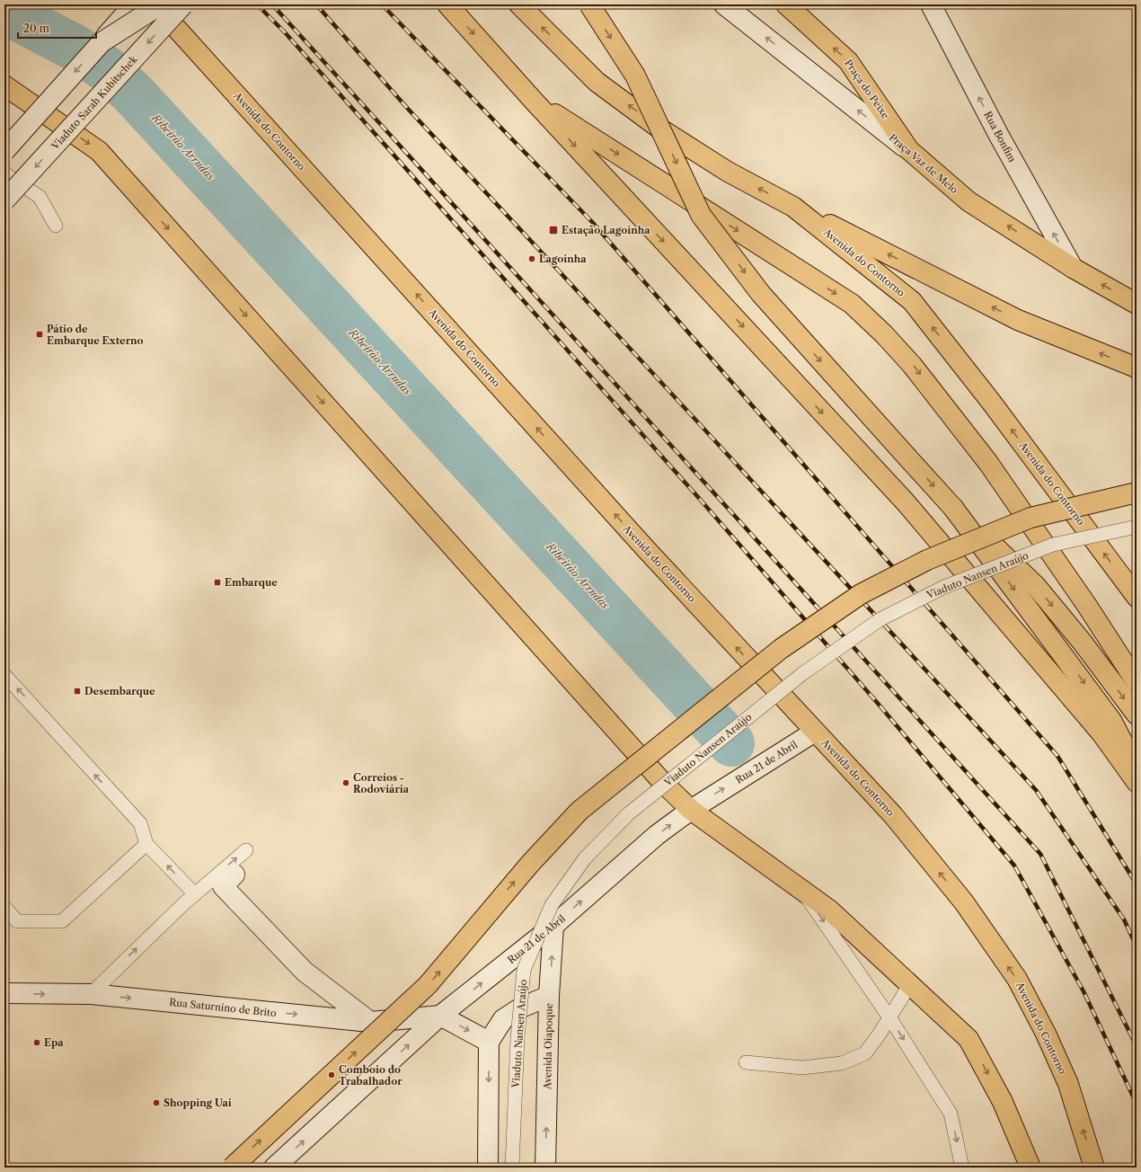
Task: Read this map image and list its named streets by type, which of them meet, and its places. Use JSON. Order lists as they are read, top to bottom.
{
  "streets": {
    "main road": ["Praça do Peixe", "Avenida do Contorno", "Praça Vaz de Melo"],
    "street": [
      "Viaduto Sarah Kubitschek",
      "Rua Bonfim",
      "Rua 21 de Abril",
      "Rua Saturnino de Brito",
      "Avenida Oiapoque"
    ],
    "lane": ["Viaduto Nansen Araújo"]
  },
  "crossings": [
    ["Praça do Peixe", "Praça Vaz de Melo"],
    ["Avenida do Contorno", "Rua 21 de Abril"],
    ["Rua Bonfim", "Praça Vaz de Melo"],
    ["Rua 21 de Abril", "Rua Saturnino de Brito"],
    ["Rua 21 de Abril", "Avenida Oiapoque"]
  ],
  "one_way": [
    "Praça do Peixe",
    "Rua Bonfim",
    "Praça Vaz de Melo",
    "Rua 21 de Abril",
    "Rua Saturnino de Brito"
  ],
  "water": ["Ribeirão Arrudas"],
  "places": {
    "transit": [
      "Estação Lagoinha",
      "Pátio de Embarque Externo",
      "Embarque",
      "Desembarque"
    ],
    "other": [
      "Lagoinha",
      "Correios - Rodoviária",
      "Epa",
      "Comboio do Trabalhador",
      "Shopping Uai"
    ]
  },
  "scale_bar": "20 m"
}
